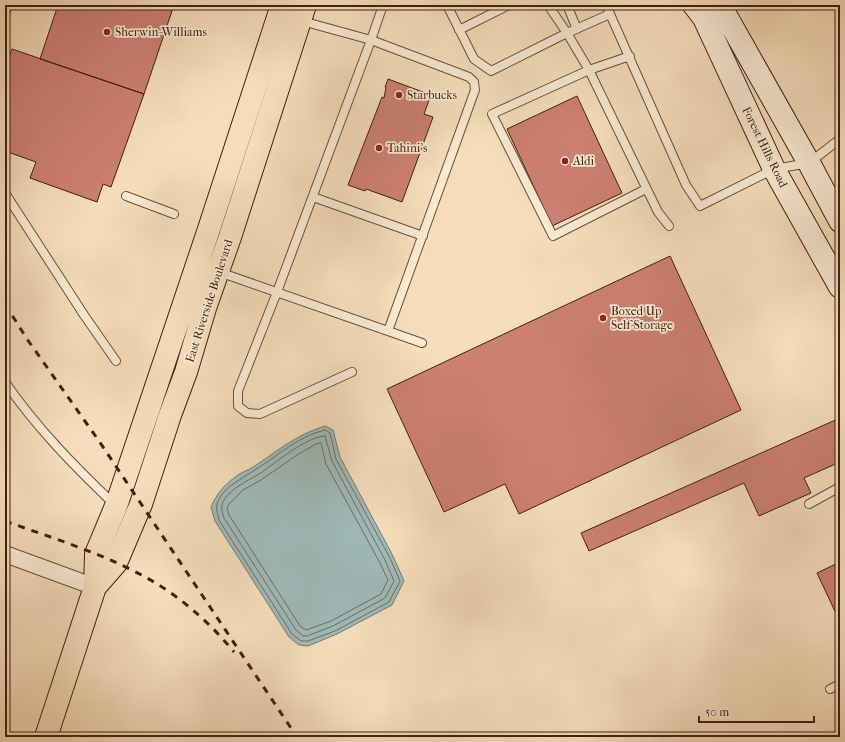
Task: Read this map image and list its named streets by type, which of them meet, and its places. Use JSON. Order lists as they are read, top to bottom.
{
  "streets": {
    "main road": ["East Riverside Boulevard"],
    "street": ["Forest Hills Road"]
  },
  "places": [
    "Sherwin-Williams",
    "Starbucks",
    "Tahini's",
    "Aldi",
    "Boxed Up Self-Storage"
  ],
  "scale_bar": "50 m"
}
